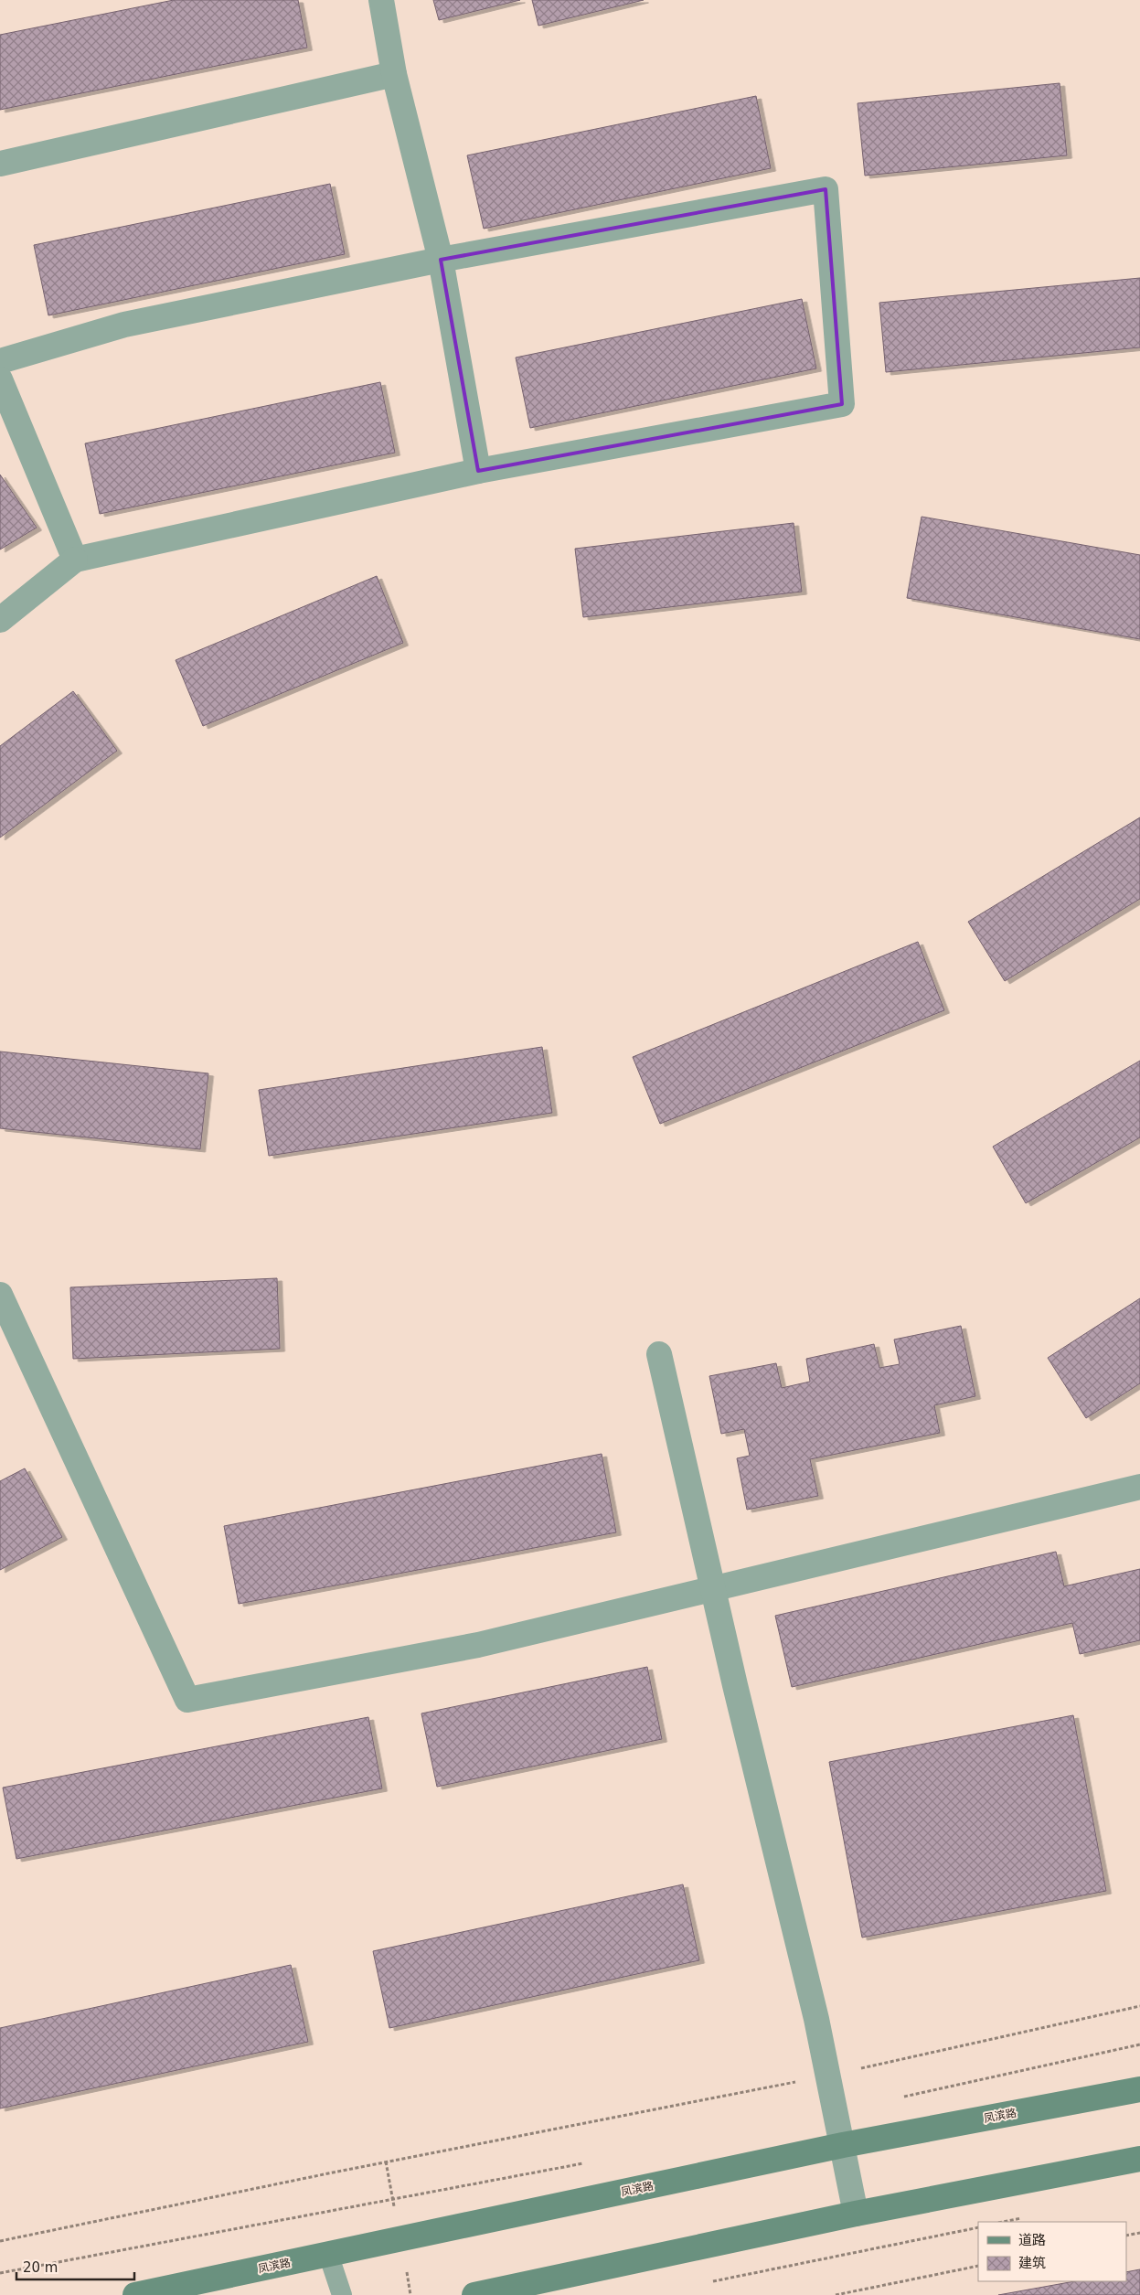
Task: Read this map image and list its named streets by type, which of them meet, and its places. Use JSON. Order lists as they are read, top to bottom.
{
  "streets": {
    "main road": ["凤滨路"]
  },
  "legend": ["道路", "建筑"],
  "scale_bar": "20 m"
}
